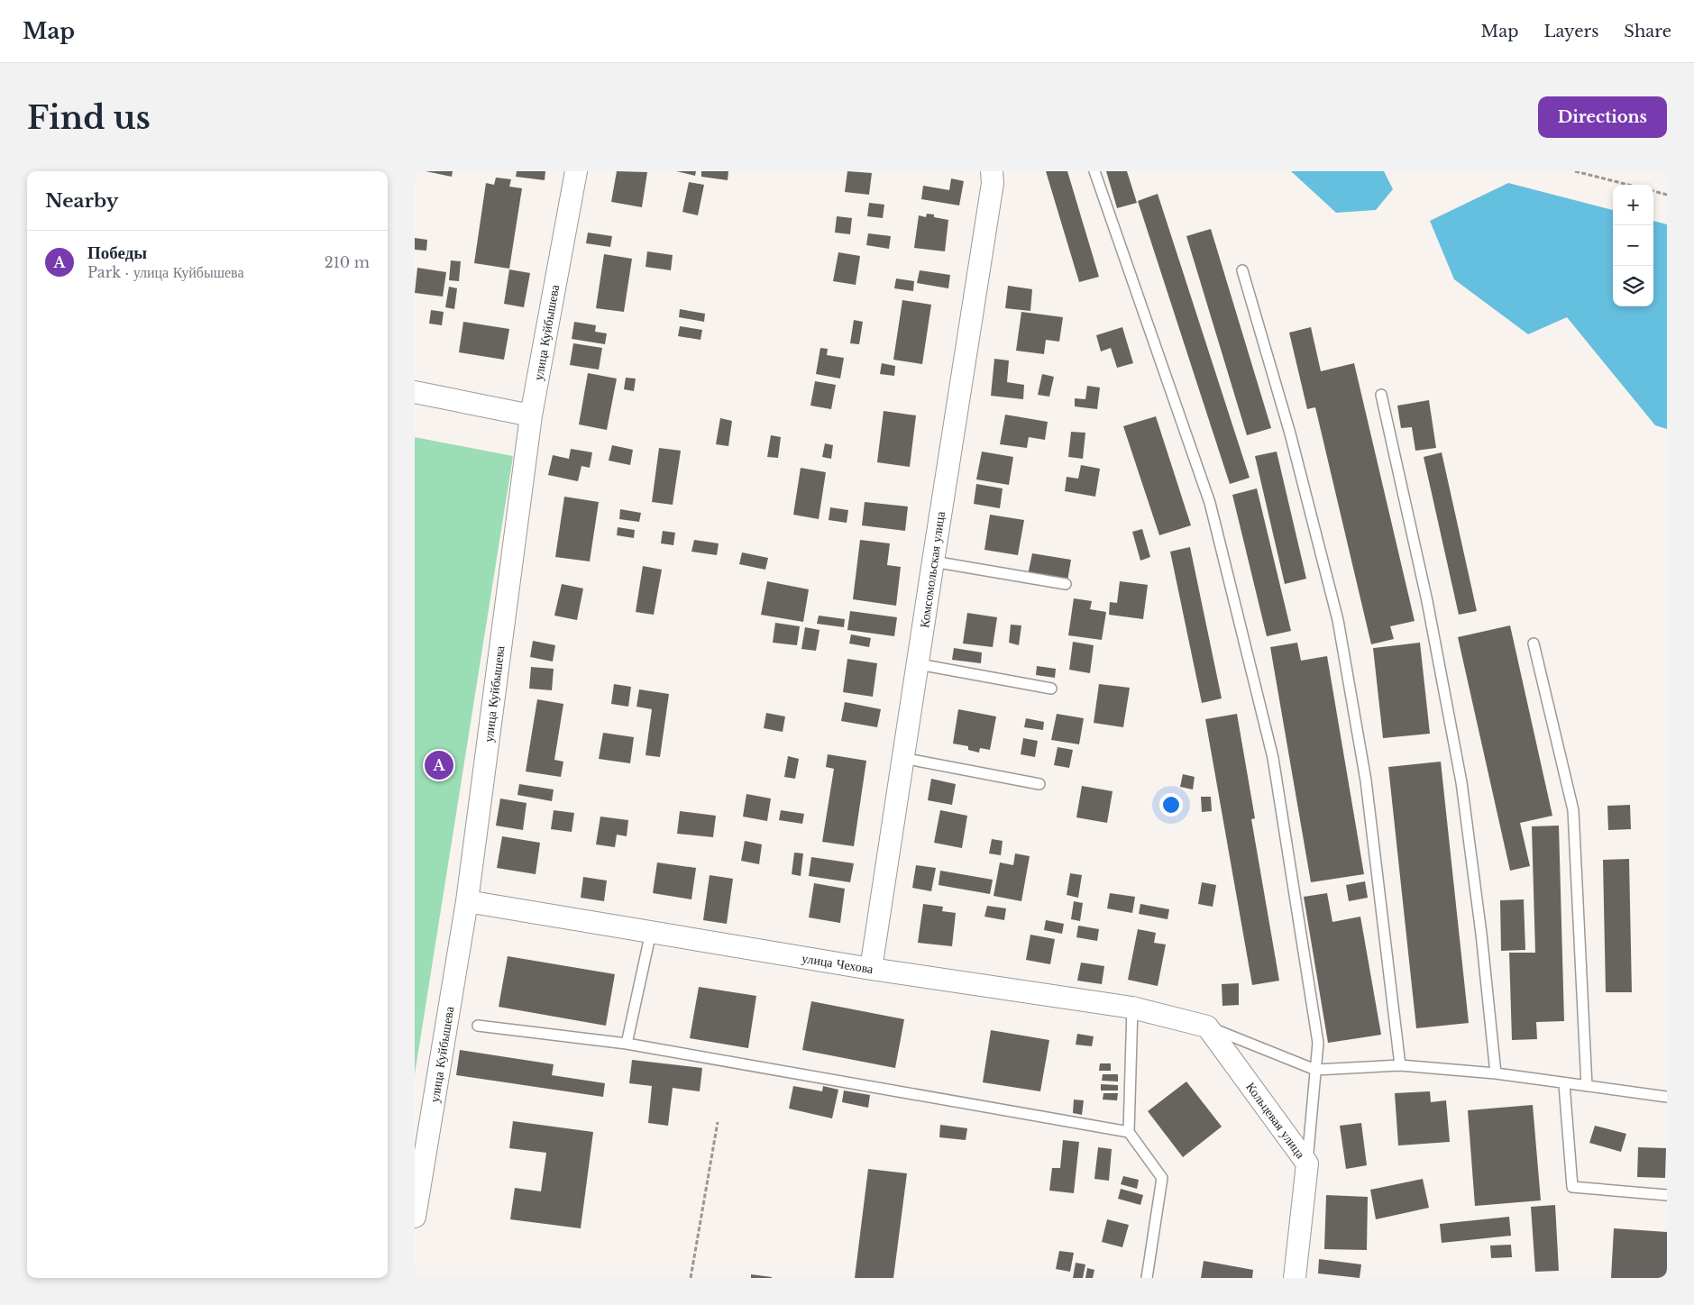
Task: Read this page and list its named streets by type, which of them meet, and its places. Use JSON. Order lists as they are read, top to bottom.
{
  "streets": {
    "street": [
      "улица Куйбышева",
      "Комсомольская улица",
      "улица Чехова",
      "Кольцевая улица"
    ]
  },
  "crossings": [
    ["улица Куйбышева", "улица Чехова"],
    ["Комсомольская улица", "улица Чехова"],
    ["улица Чехова", "Кольцевая улица"]
  ],
  "page": {
    "header": "Map",
    "nav": ["Map", "Layers", "Share"],
    "buttons": "Directions",
    "title": "Find us",
    "heading": "Nearby",
    "map_buttons": ["+", "−"],
    "list": [
      {
        "mark": "A",
        "name": "Победы",
        "note": "Park · улица Куйбышева",
        "value": "210 m"
      }
    ],
    "pins": "A"
  }
}
